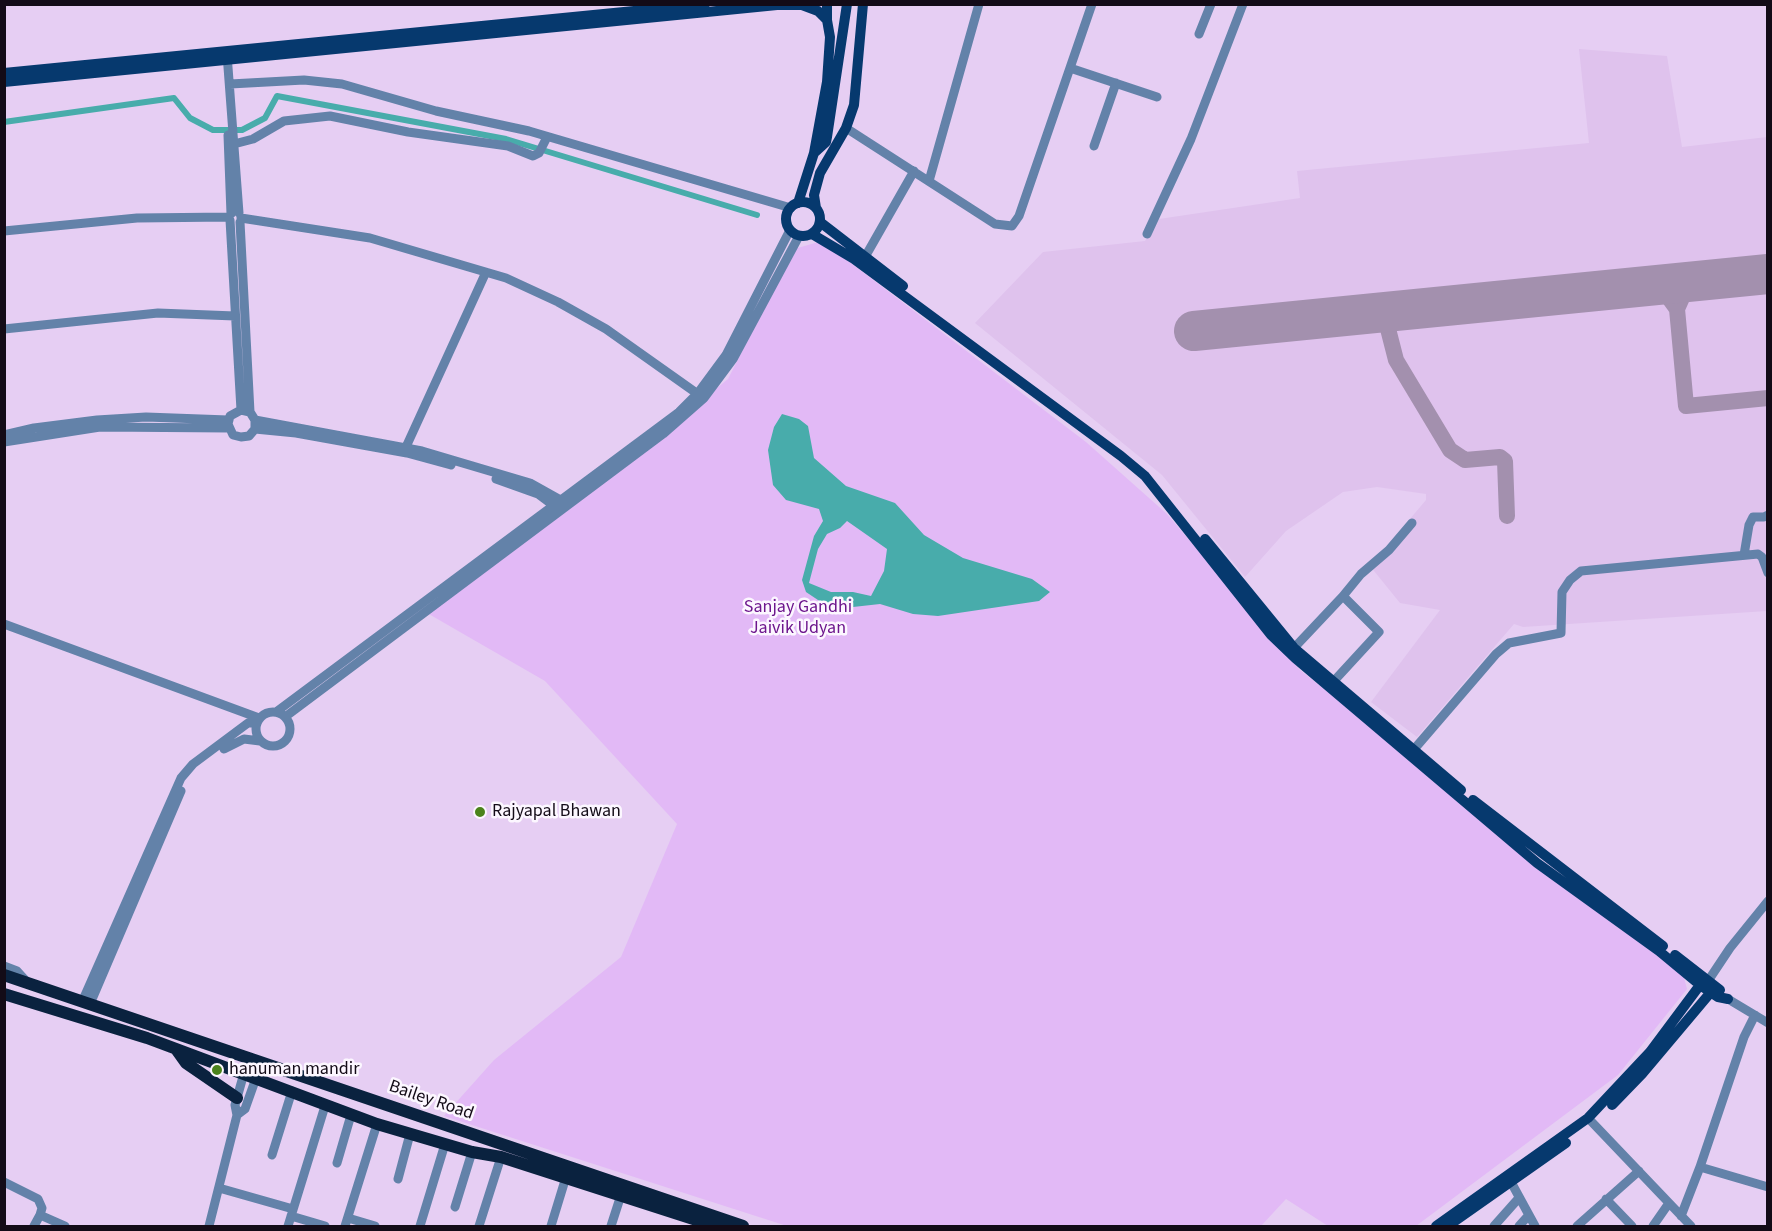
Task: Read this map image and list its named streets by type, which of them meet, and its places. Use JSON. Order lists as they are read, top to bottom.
{
  "streets": {
    "highway": ["Bailey Road"]
  },
  "parks": ["Sanjay Gandhi Jaivik Udyan"],
  "places": ["Rajyapal Bhawan", "hanuman mandir"]
}
